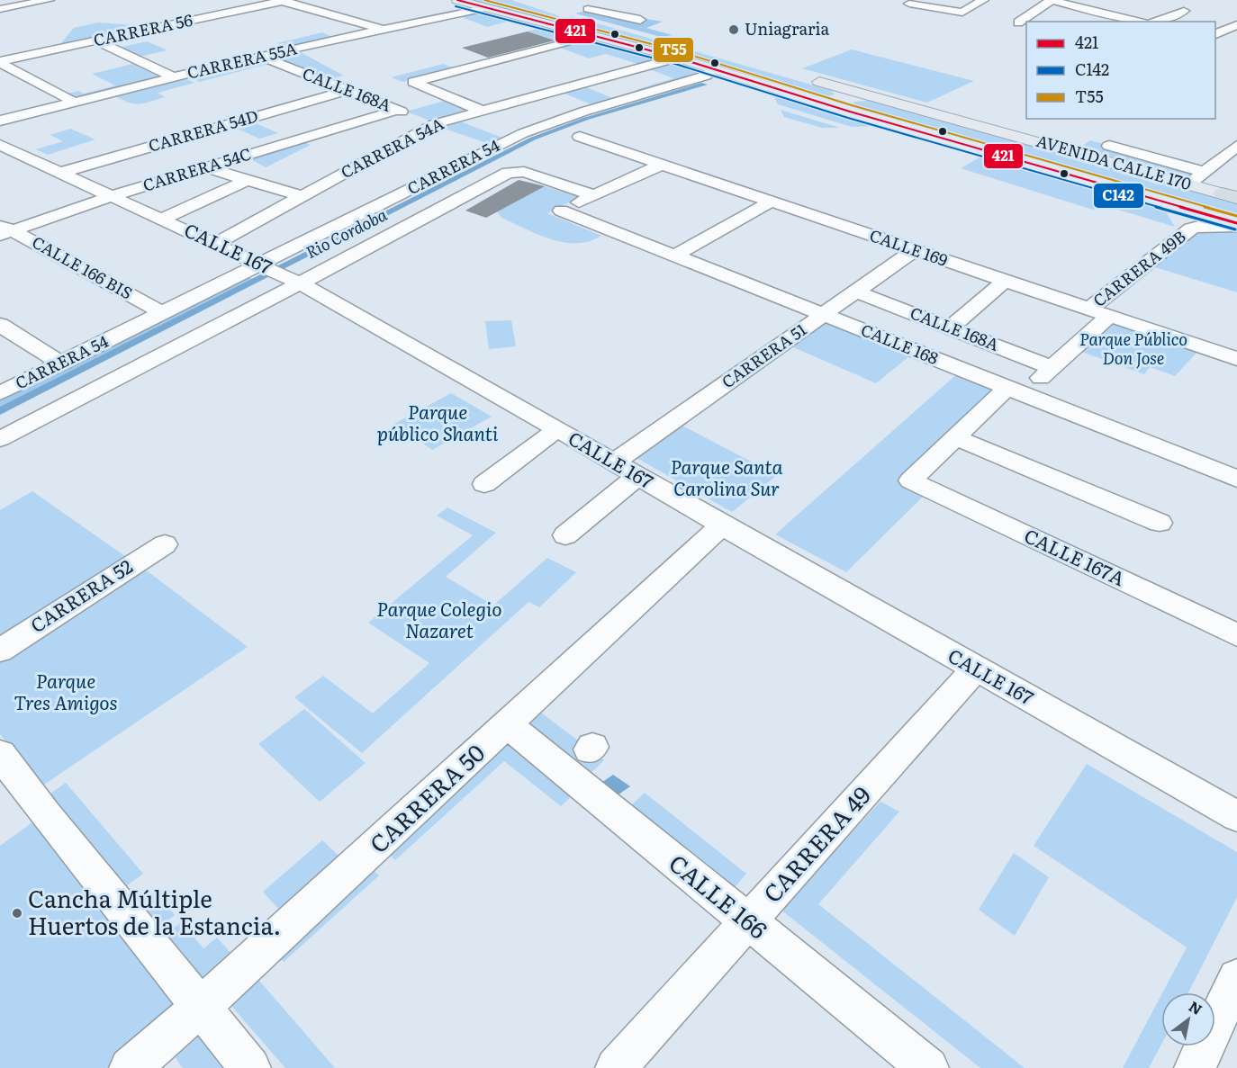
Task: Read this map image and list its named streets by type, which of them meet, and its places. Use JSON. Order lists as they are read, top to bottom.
{
  "streets": {
    "main road": ["AVENIDA CALLE 170"],
    "street": [
      "CARRERA 56",
      "CARRERA 55A",
      "CALLE 168A",
      "CARRERA 54D",
      "CARRERA 54A",
      "CARRERA 54",
      "CARRERA 54C",
      "CALLE 169",
      "CALLE 167",
      "CALLE 166 BIS",
      "CARRERA 49B",
      "CALLE 168",
      "CARRERA 51",
      "CALLE 167A",
      "CARRERA 52",
      "CARRERA 50",
      "CARRERA 49",
      "CALLE 166"
    ]
  },
  "crossings": [
    ["CARRERA 55A", "CALLE 168A"],
    ["CARRERA 55A", "AVENIDA CALLE 170"],
    ["CALLE 168A", "CARRERA 54D"],
    ["CALLE 168A", "CARRERA 54A"],
    ["CALLE 168A", "CARRERA 54C"],
    ["CALLE 168A", "CARRERA 49B"],
    ["CALLE 168A", "CARRERA 51"],
    ["CARRERA 54D", "CALLE 167"],
    ["CARRERA 54A", "AVENIDA CALLE 170"],
    ["CARRERA 54A", "CALLE 167"],
    ["AVENIDA CALLE 170", "CARRERA 54"],
    ["AVENIDA CALLE 170", "CARRERA 49B"],
    ["CARRERA 54", "CALLE 167"],
    ["CARRERA 54", "CALLE 166 BIS"],
    ["CARRERA 54", "CALLE 168"],
    ["CARRERA 54C", "CALLE 167"],
    ["CARRERA 54C", "CALLE 166 BIS"],
    ["CALLE 169", "CARRERA 49B"],
    ["CALLE 169", "CARRERA 51"],
    ["CALLE 167", "CARRERA 51"],
    ["CALLE 167", "CARRERA 50"],
    ["CALLE 167", "CARRERA 49"],
    ["CARRERA 49B", "CALLE 168"],
    ["CARRERA 49B", "CALLE 167A"],
    ["CALLE 168", "CARRERA 51"],
    ["CARRERA 50", "CALLE 166"],
    ["CARRERA 49", "CALLE 166"]
  ],
  "water": ["Rio Cordoba"],
  "parks": [
    "Parque Público Don Jose",
    "Parque público Shanti",
    "Parque Santa Carolina Sur",
    "Parque Colegio Nazaret",
    "Parque Tres Amigos"
  ],
  "places": ["Uniagraria", "Cancha Múltiple Huertos de la Estancia."],
  "lines": ["transit line 421", "transit line T55", "transit line C142"],
  "legend": ["421", "C142", "T55"],
  "north": "top right"
}
